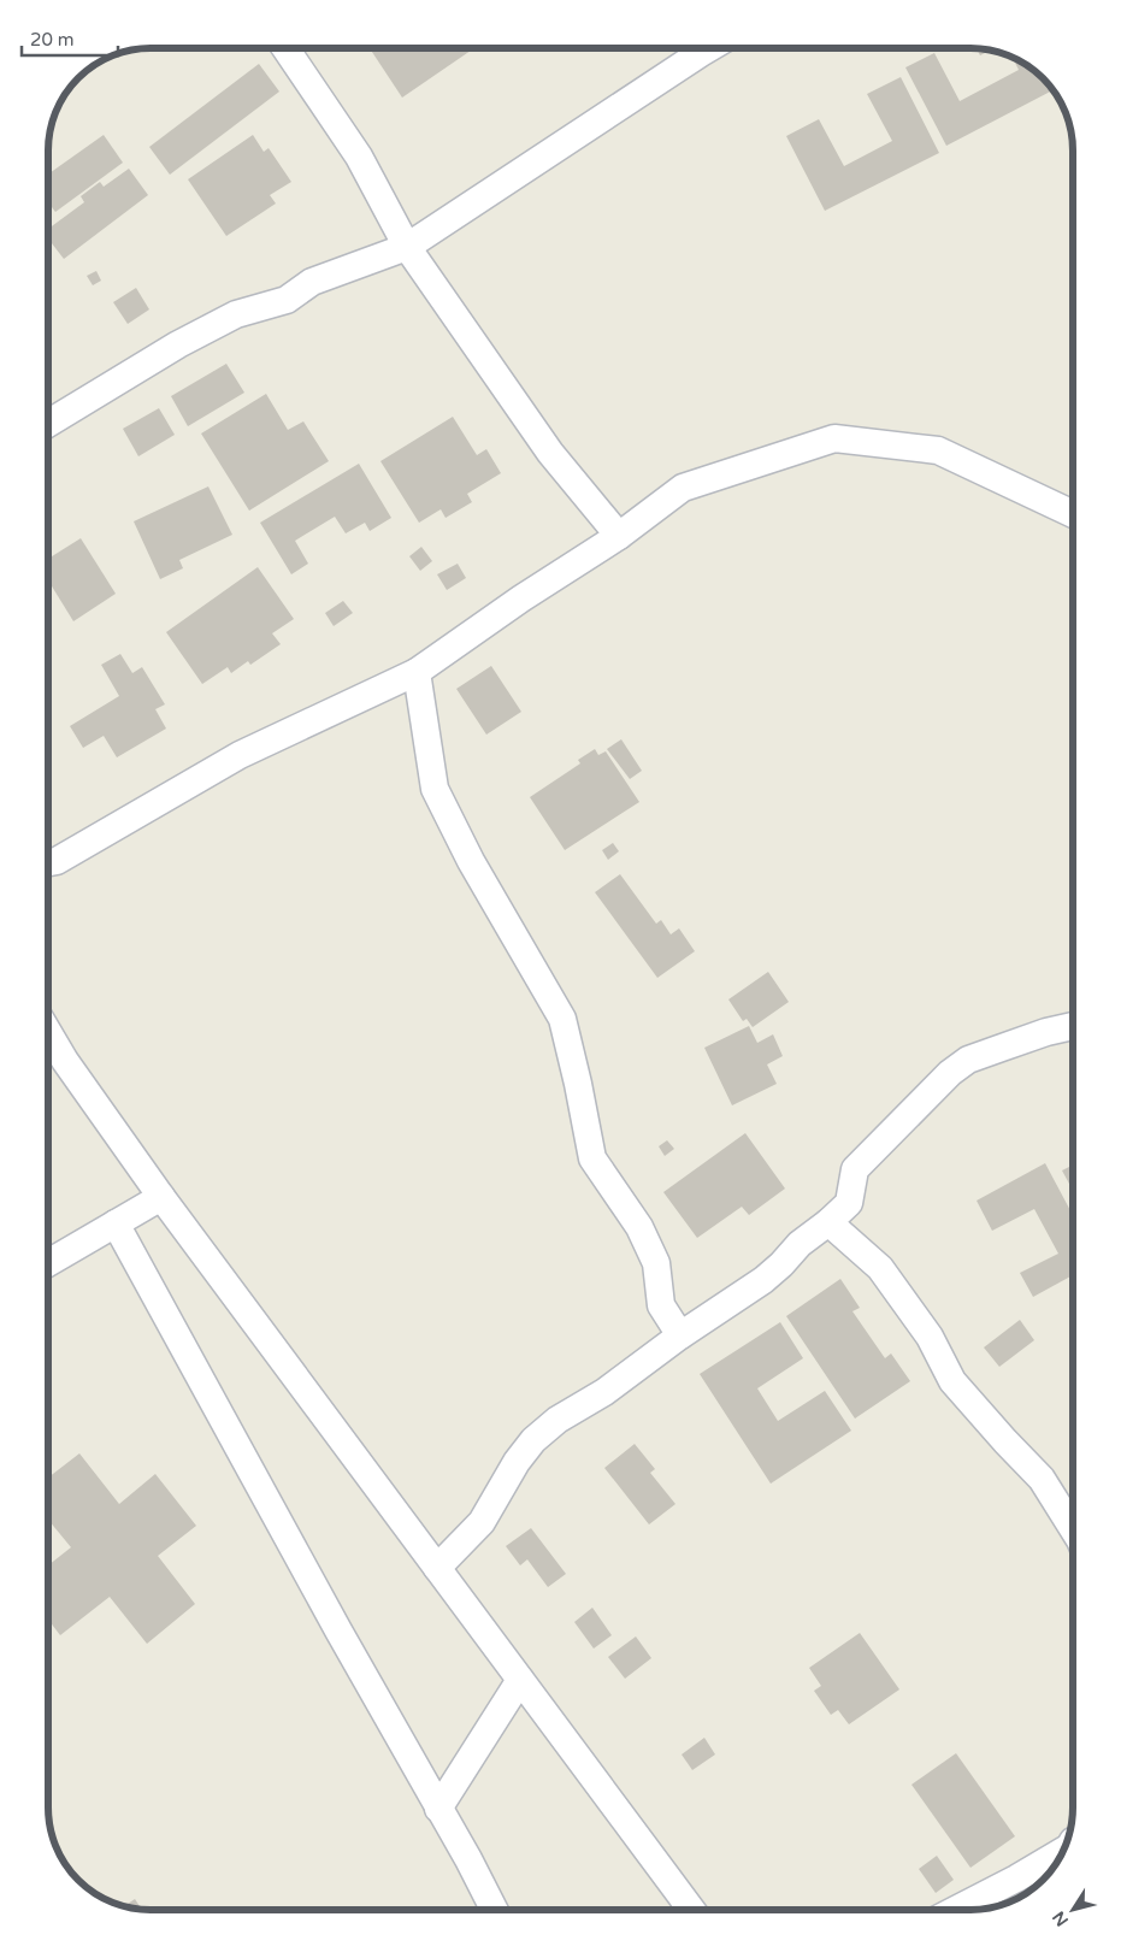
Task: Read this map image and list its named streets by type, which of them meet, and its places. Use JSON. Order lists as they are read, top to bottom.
{
  "scale_bar": "20 m",
  "north": "bottom left"
}
